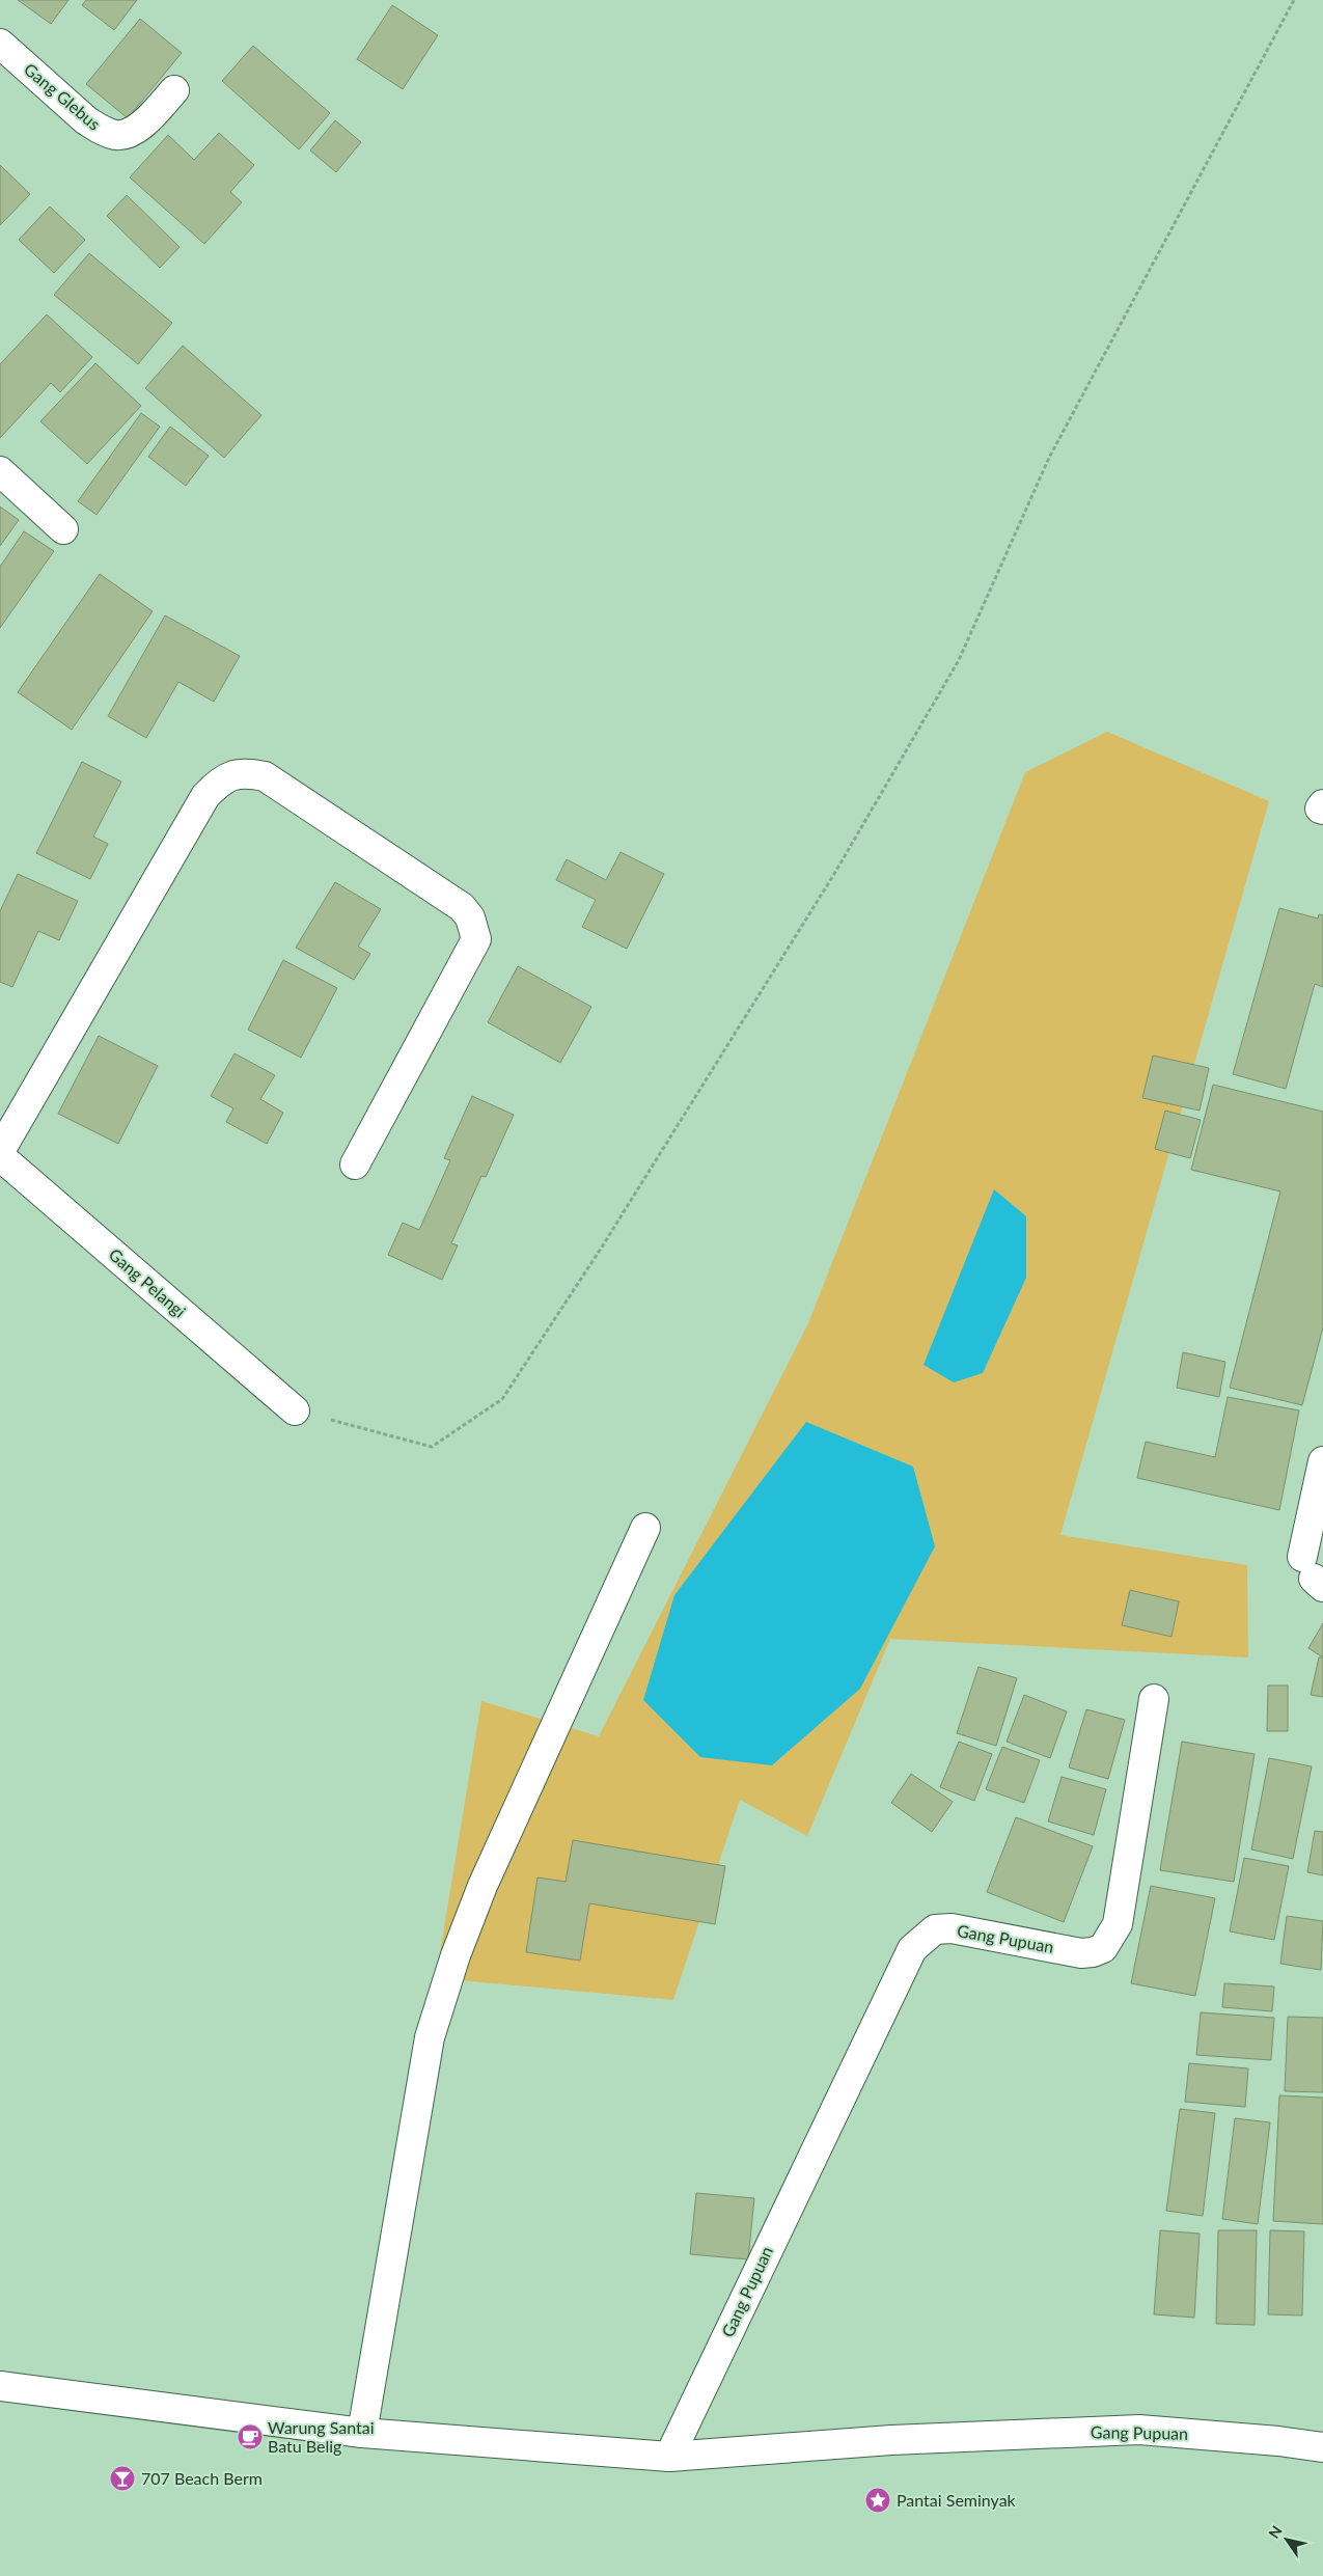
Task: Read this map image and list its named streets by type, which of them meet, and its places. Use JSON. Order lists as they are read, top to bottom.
{
  "streets": {
    "street": ["Gang Glebus", "Gang Pelangi", "Gang Pupuan"]
  },
  "places": {
    "cafe": ["Warung Santai Batu Belig"],
    "bar": ["707 Beach Berm"],
    "place": ["Pantai Seminyak"]
  },
  "north": "top left"
}
